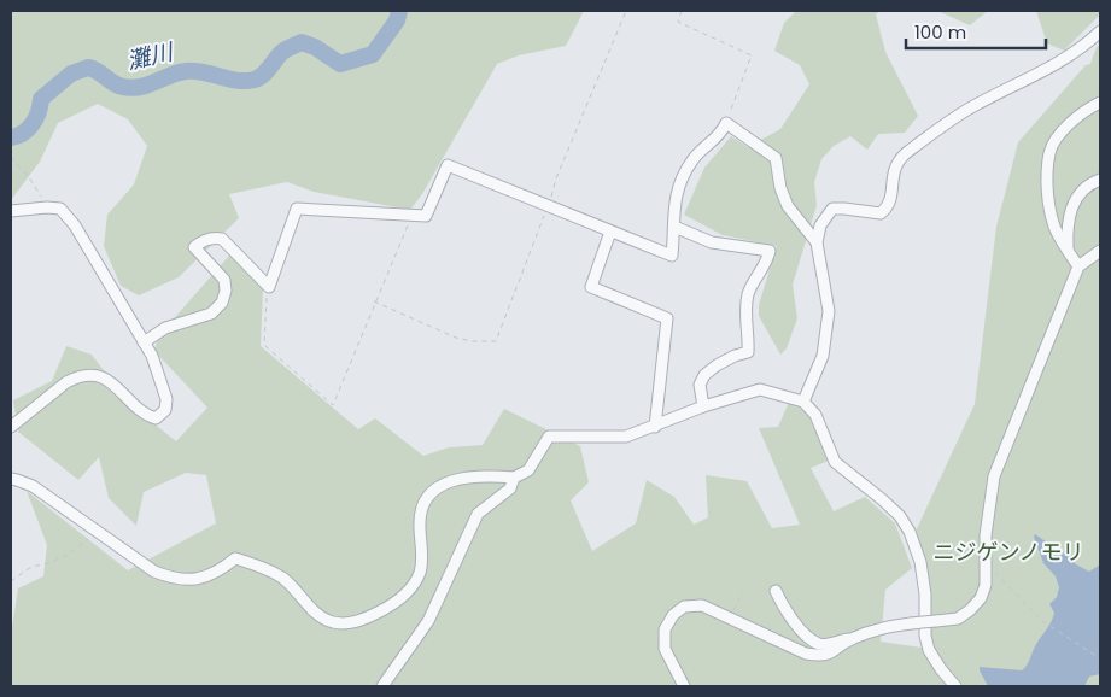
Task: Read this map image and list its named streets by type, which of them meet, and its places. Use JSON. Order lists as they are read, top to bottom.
{
  "water": ["灘川"],
  "parks": ["ニジゲンノモリ"],
  "scale_bar": "100 m"
}
